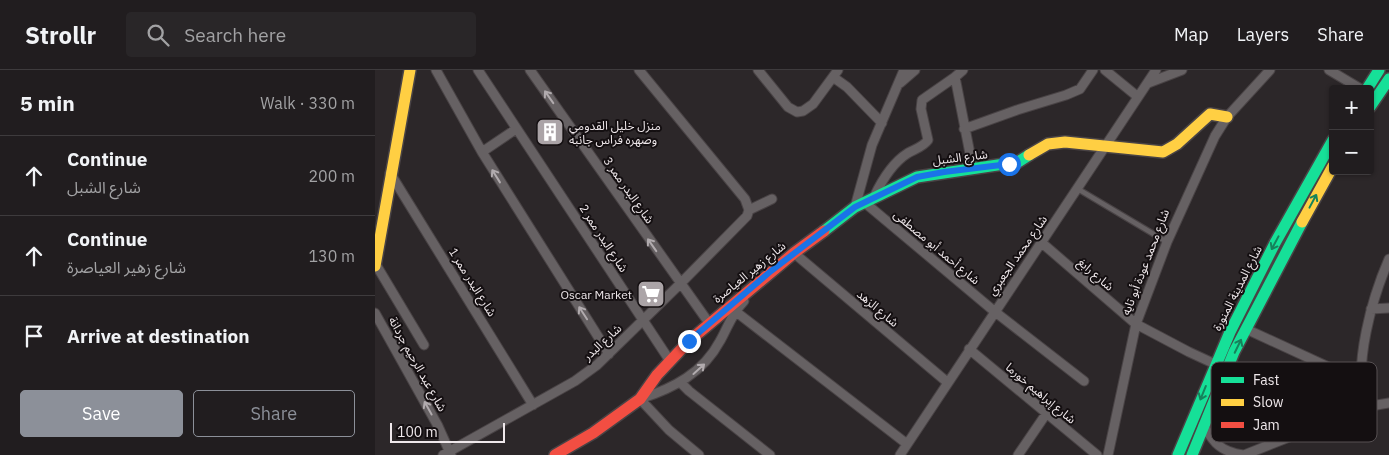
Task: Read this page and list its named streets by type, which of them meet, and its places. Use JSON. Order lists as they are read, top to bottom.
{
  "streets": {
    "street": [
      "شارع الشبل",
      "شارع البدر ممر 3",
      "شارع البدر ممر 2",
      "شارع أحمد أبو مصطفى",
      "شارع محمد الجعبري",
      "شارع محمد عودة أبو تايه",
      "شارع زهير العياصرة",
      "شارع رابغ",
      "شارع البدر ممر 1",
      "شارع المدينة المنورة",
      "شارع الزهد",
      "شارع البدر",
      "شارع عبد الرحيم جردانة",
      "شارع إبراهيم خورما"
    ]
  },
  "crossings": [
    ["شارع الشبل", "شارع أحمد أبو مصطفى"],
    ["شارع الشبل", "شارع محمد الجعبري"],
    ["شارع الشبل", "شارع زهير العياصرة"],
    ["شارع الشبل", "شارع الزهد"],
    ["شارع البدر ممر 3", "شارع زهير العياصرة"],
    ["شارع البدر ممر 3", "شارع البدر"],
    ["شارع البدر ممر 2", "شارع زهير العياصرة"],
    ["شارع البدر ممر 2", "شارع البدر"],
    ["شارع أحمد أبو مصطفى", "شارع محمد الجعبري"],
    ["شارع محمد الجعبري", "شارع رابغ"],
    ["شارع محمد الجعبري", "شارع الزهد"],
    ["شارع محمد الجعبري", "شارع إبراهيم خورما"],
    ["شارع محمد عودة أبو تايه", "شارع رابغ"],
    ["شارع زهير العياصرة", "شارع الزهد"],
    ["شارع البدر ممر 1", "شارع البدر"],
    ["شارع البدر", "شارع عبد الرحيم جردانة"]
  ],
  "one_way": ["شارع البدر ممر 3"],
  "places": {
    "building": ["منزل خليل القدومي وصهره فراس جانبه"],
    "supermarket": ["Oscar Market"]
  },
  "legend": ["Fast", "Slow", "Jam"],
  "scale_bar": "100 m",
  "page": {
    "header": "Strollr",
    "search": "Search here",
    "nav": ["Map", "Layers", "Share"],
    "heading": ["5 min", "Walk · 330 m"],
    "map_buttons": ["+", "−"],
    "list": [
      ["Continue", "شارع الشبل", "200 m"],
      ["Continue", "شارع زهير العياصرة", "130 m"],
      "Arrive at destination"
    ],
    "buttons": ["Save", "Share"],
    "scale": "100 m"
  }
}
